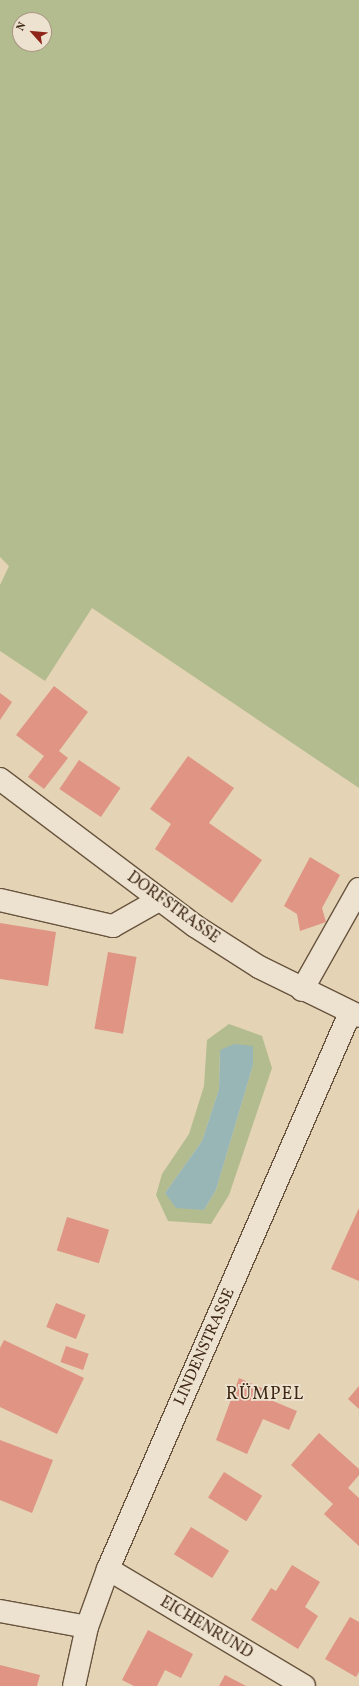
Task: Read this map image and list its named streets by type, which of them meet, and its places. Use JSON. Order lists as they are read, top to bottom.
{
  "streets": {
    "street": ["DORFSTRASSE", "LINDENSTRASSE", "EICHENRUND"]
  },
  "crossings": [
    ["DORFSTRASSE", "LINDENSTRASSE"],
    ["LINDENSTRASSE", "EICHENRUND"]
  ],
  "districts": ["RÜMPEL"],
  "north": "top left"
}
